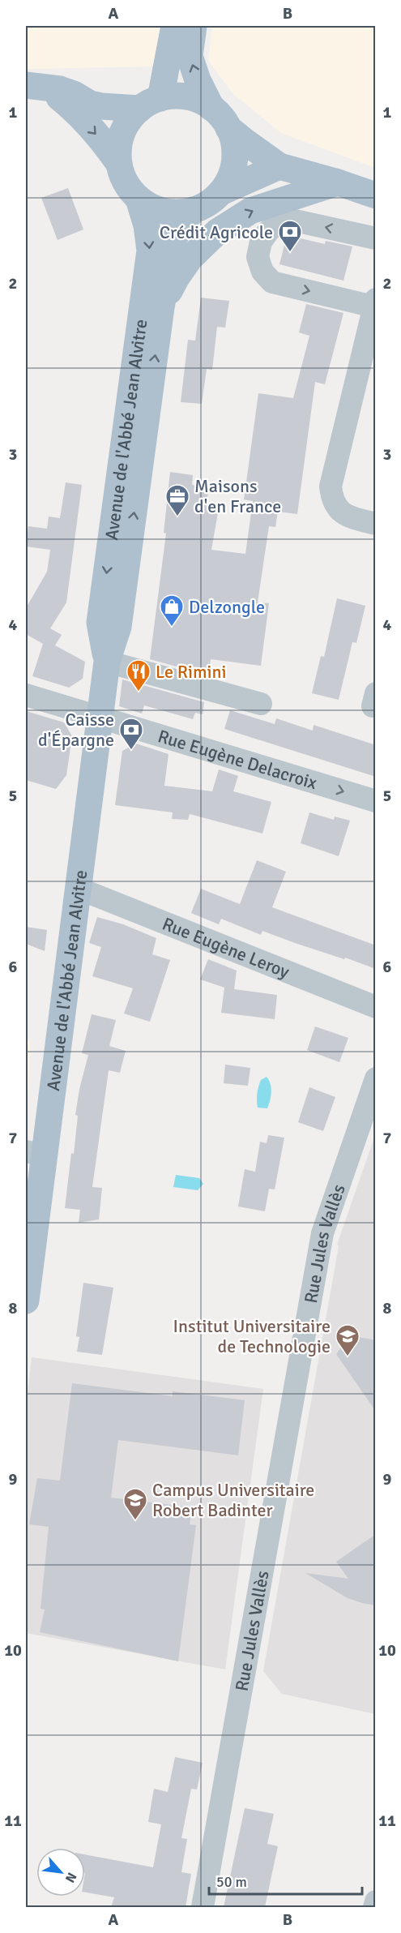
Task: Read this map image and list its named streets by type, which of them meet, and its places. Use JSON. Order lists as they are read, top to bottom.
{
  "streets": {
    "main road": ["Avenue de l'Abbé Jean Alvitre"],
    "street": ["Rue Eugène Delacroix", "Rue Eugène Leroy", "Rue Jules Vallès"]
  },
  "crossings": [
    ["Avenue de l'Abbé Jean Alvitre", "Rue Eugène Delacroix"],
    ["Avenue de l'Abbé Jean Alvitre", "Rue Eugène Leroy"]
  ],
  "places": {
    "bank": ["Crédit Agricole", "Caisse d'Épargne"],
    "office": ["Maisons d'en France"],
    "shop": ["Delzongle"],
    "restaurant": ["Le Rimini"],
    "school or university": ["Institut Universitaire de Technologie", "Campus Universitaire Robert Badinter"]
  },
  "scale_bar": "50 m",
  "north": "bottom right",
  "grid": {
    "columns": ["A", "B"],
    "rows": [
      "1",
      "2",
      "3",
      "4",
      "5",
      "6",
      "7",
      "8",
      "9",
      "10",
      "11"
    ]
  }
}
